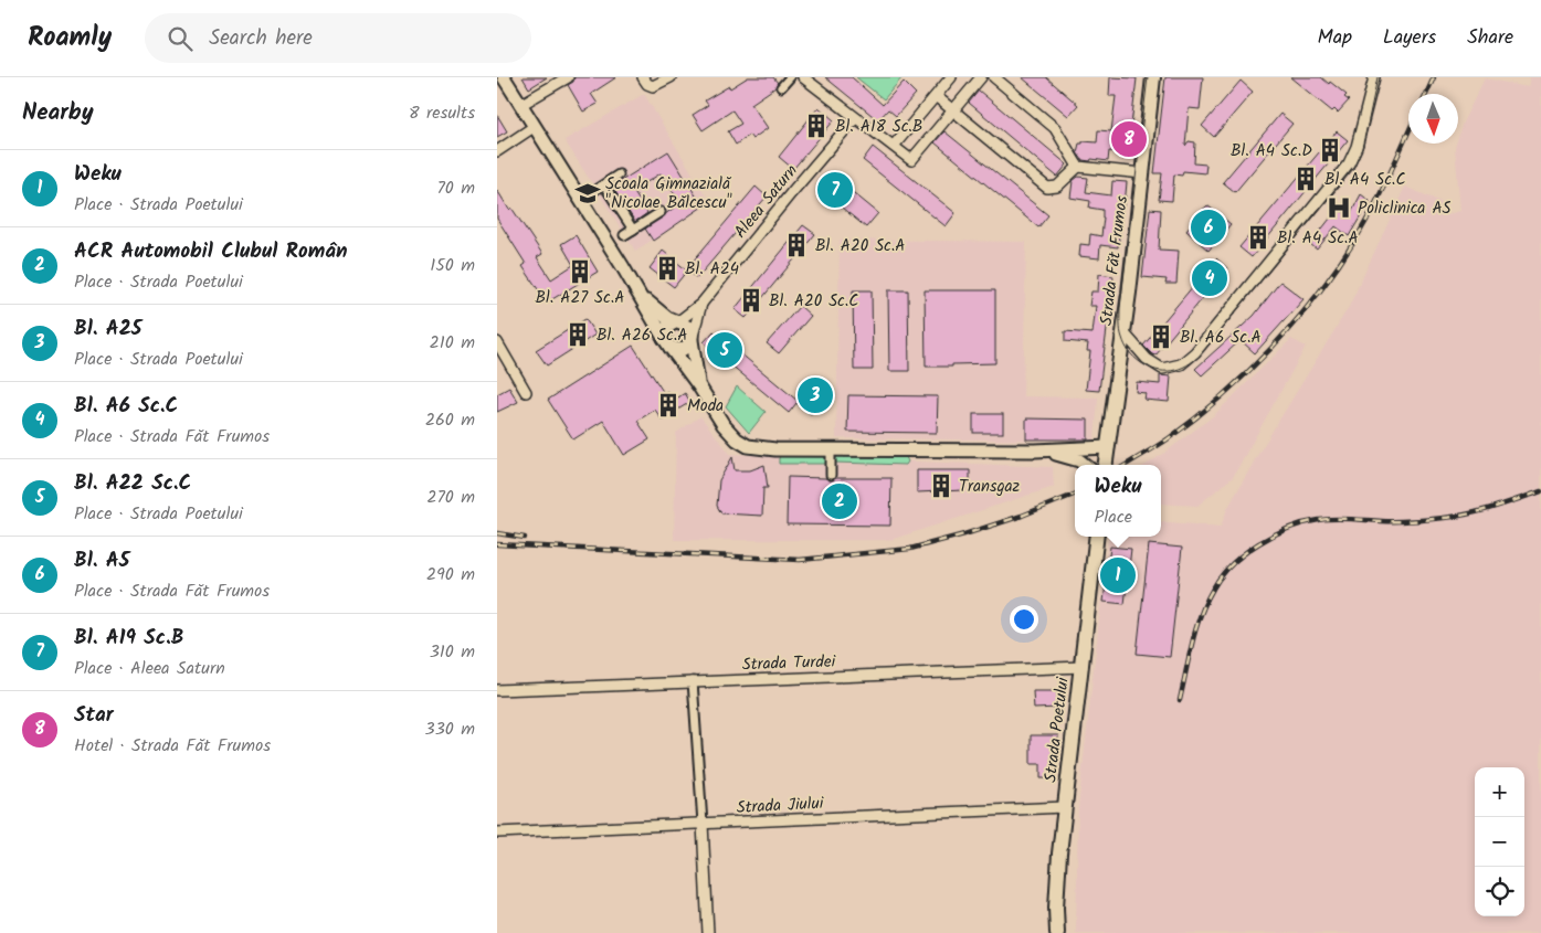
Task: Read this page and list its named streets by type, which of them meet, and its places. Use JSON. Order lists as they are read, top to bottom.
{
  "streets": {
    "main road": ["Strada Făt Frumos", "Strada Poetului"],
    "street": ["Aleea Saturn", "Strada Turdei", "Strada Jiului"]
  },
  "crossings": [
    ["Strada Turdei", "Strada Poetului"],
    ["Strada Poetului", "Strada Jiului"]
  ],
  "places": {
    "building": [
      "Bl. A18 Sc.B",
      "Bl. A4 Sc.D",
      "Bl. A4 Sc.C",
      "Bl. A4 Sc.A",
      "Bl. A20 Sc.A",
      "Bl. A24",
      "Bl. A27 Sc.A",
      "Bl. A20 Sc.C",
      "Bl. A26 Sc.A",
      "Bl. A6 Sc.A",
      "Moda",
      "Transgaz"
    ],
    "school or university": ["Școala Gimnazială \"Nicolae Bălcescu\""],
    "hospital": ["Policlinica AS"]
  },
  "north": "bottom",
  "page": {
    "header": "Roamly",
    "search": "Search here",
    "nav": ["Map", "Layers", "Share"],
    "heading": ["Nearby", "8 results"],
    "pins": [
      "8",
      "7",
      "6",
      "4",
      "5",
      "3",
      "2",
      "1"
    ],
    "list": [
      {
        "mark": "1",
        "name": "Weku",
        "note": "Place · Strada Poetului",
        "value": "70 m"
      },
      {
        "mark": "2",
        "name": "ACR Automobil Clubul Român",
        "note": "Place · Strada Poetului",
        "value": "150 m"
      },
      {
        "mark": "3",
        "name": "Bl. A25",
        "note": "Place · Strada Poetului",
        "value": "210 m"
      },
      {
        "mark": "4",
        "name": "Bl. A6 Sc.C",
        "note": "Place · Strada Făt Frumos",
        "value": "260 m"
      },
      {
        "mark": "5",
        "name": "Bl. A22 Sc.C",
        "note": "Place · Strada Poetului",
        "value": "270 m"
      },
      {
        "mark": "6",
        "name": "Bl. A5",
        "note": "Place · Strada Făt Frumos",
        "value": "290 m"
      },
      {
        "mark": "7",
        "name": "Bl. A19 Sc.B",
        "note": "Place · Aleea Saturn",
        "value": "310 m"
      },
      {
        "mark": "8",
        "name": "Star",
        "note": "Hotel · Strada Făt Frumos",
        "value": "330 m"
      }
    ],
    "popup": ["Weku", "Place"],
    "map_buttons": ["+", "−"]
  }
}
